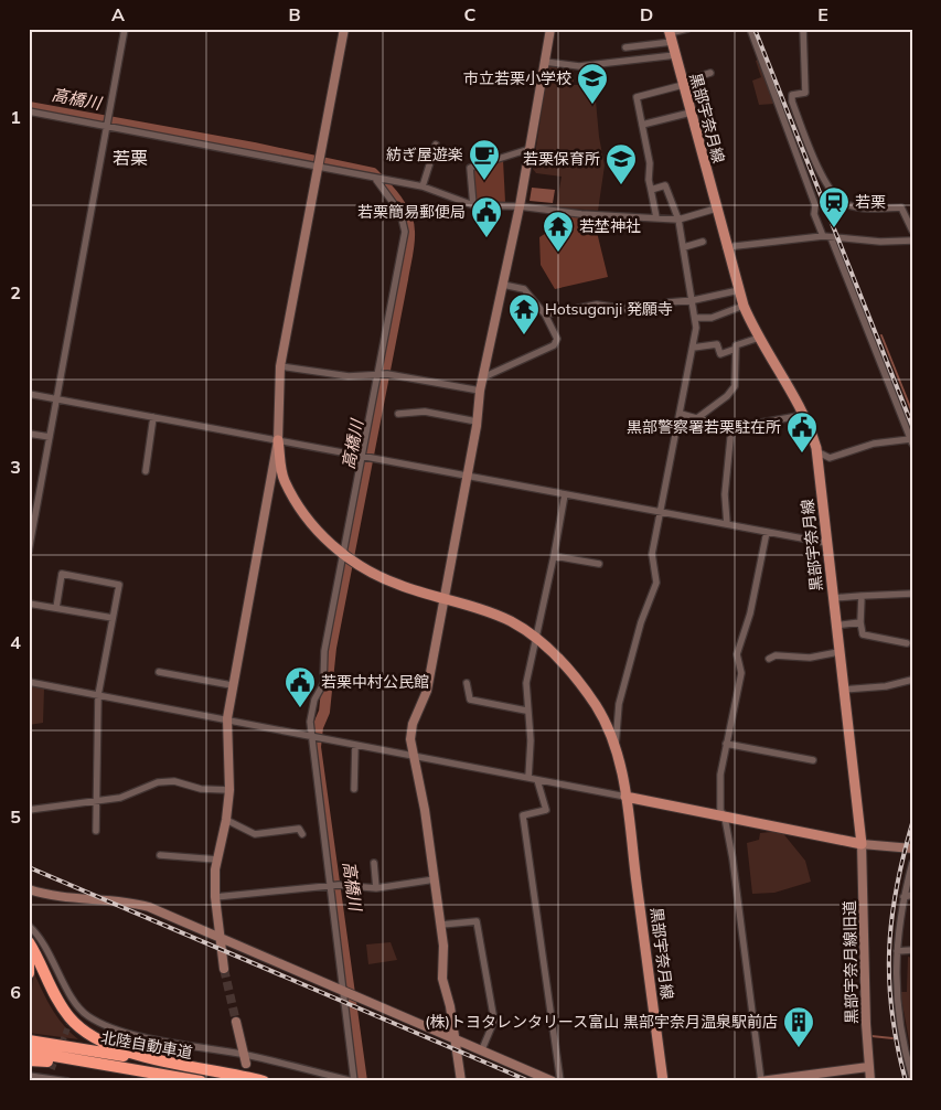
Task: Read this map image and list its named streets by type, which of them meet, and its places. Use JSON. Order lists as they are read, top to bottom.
{
  "streets": {
    "highway": ["北陸自動車道"],
    "main road": ["黒部宇奈月線"],
    "street": ["黒部宇奈月線旧道"]
  },
  "crossings": [
    ["黒部宇奈月線", "黒部宇奈月線旧道"]
  ],
  "districts": ["若栗"],
  "water": ["高橋川"],
  "places": {
    "school or university": ["市立若栗小学校", "若栗保育所"],
    "cafe": ["紡ぎ屋遊楽"],
    "station": ["若栗"],
    "public building": ["若栗簡易郵便局", "黒部警察署若栗駐在所", "若栗中村公民館"],
    "temple": ["若埜神社", "Hotsuganji 発願寺"],
    "building": ["(株)トヨタレンタリース富山 黒部宇奈月温泉駅前店"]
  },
  "grid": {
    "columns": [
      "A",
      "B",
      "C",
      "D",
      "E"
    ],
    "rows": [
      "1",
      "2",
      "3",
      "4",
      "5",
      "6"
    ]
  }
}
